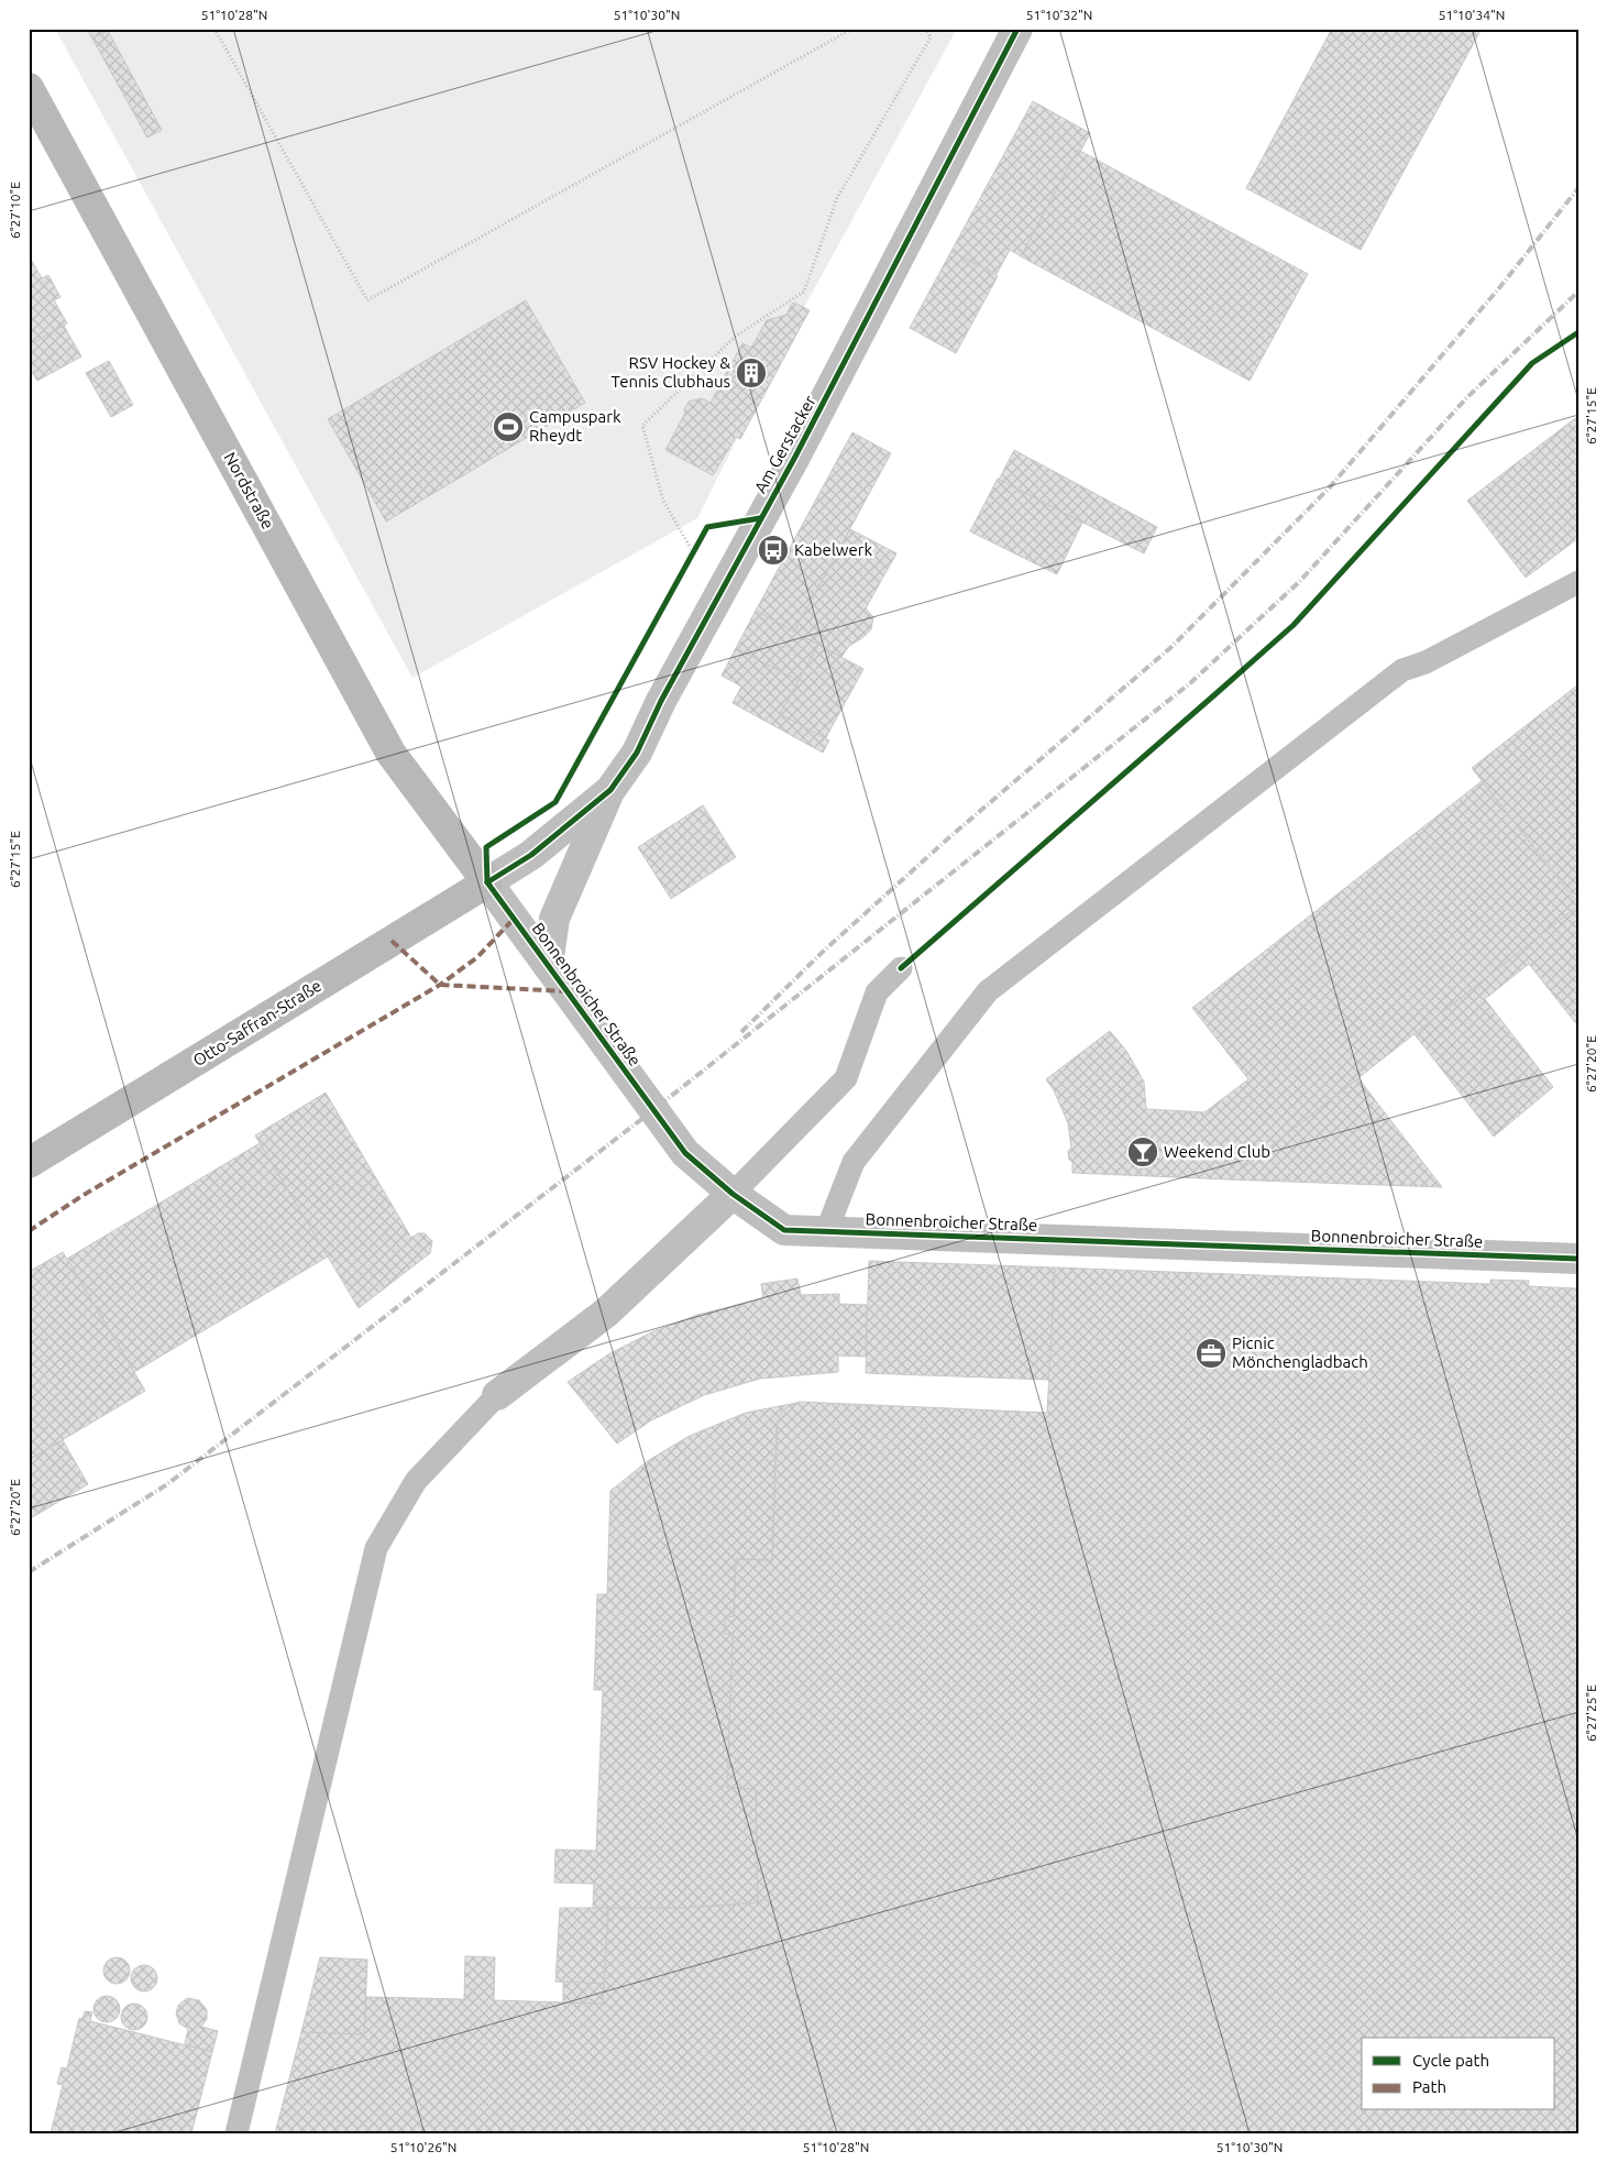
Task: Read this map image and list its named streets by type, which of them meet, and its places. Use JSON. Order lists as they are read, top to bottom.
{
  "streets": {
    "main road": ["Nordstraße", "Otto-Saffran-Straße"],
    "street": ["Am Gerstacker", "Bonnenbroicher Straße"]
  },
  "crossings": [
    ["Am Gerstacker", "Nordstraße"],
    ["Am Gerstacker", "Bonnenbroicher Straße"],
    ["Am Gerstacker", "Otto-Saffran-Straße"],
    ["Nordstraße", "Bonnenbroicher Straße"],
    ["Nordstraße", "Otto-Saffran-Straße"],
    ["Bonnenbroicher Straße", "Otto-Saffran-Straße"]
  ],
  "places": {
    "building": ["RSV Hockey & Tennis Clubhaus"],
    "sports": ["Campuspark Rheydt"],
    "bus stop": ["Kabelwerk"],
    "bar": ["Weekend Club"],
    "office": ["Picnic Mönchengladbach"]
  },
  "legend": ["Cycle path", "Path"],
  "coordinates": [
    "51°10'28\"N",
    "51°10'30\"N",
    "51°10'32\"N",
    "51°10'34\"N",
    "6°27'10\"E",
    "6°27'15\"E",
    "6°27'20\"E",
    "6°27'25\"E",
    "51°10'26\"N"
  ]
}
